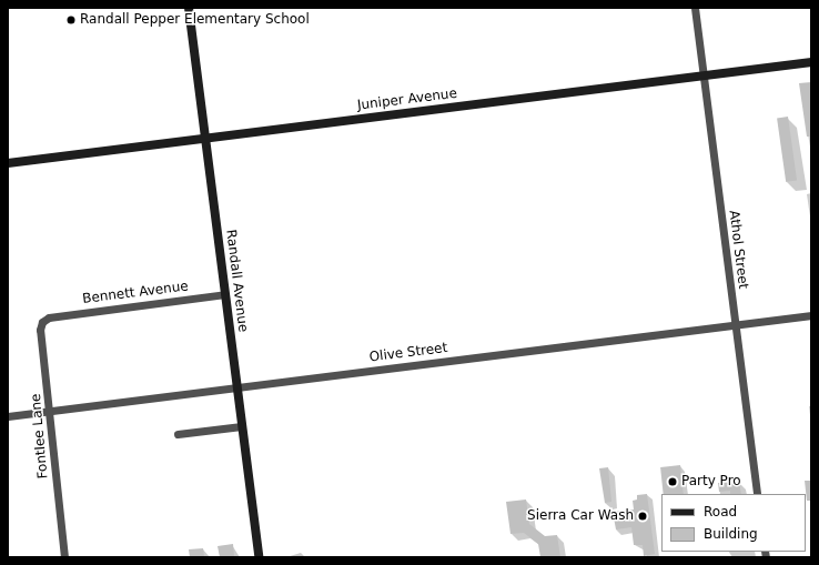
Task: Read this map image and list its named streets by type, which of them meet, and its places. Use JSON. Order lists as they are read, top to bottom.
{
  "streets": {
    "street": [
      "Juniper Avenue",
      "Athol Street",
      "Randall Avenue",
      "Bennett Avenue",
      "Olive Street",
      "Fontlee Lane"
    ]
  },
  "crossings": [
    ["Juniper Avenue", "Athol Street"],
    ["Juniper Avenue", "Randall Avenue"],
    ["Athol Street", "Olive Street"],
    ["Randall Avenue", "Bennett Avenue"],
    ["Randall Avenue", "Olive Street"],
    ["Bennett Avenue", "Fontlee Lane"],
    ["Olive Street", "Fontlee Lane"]
  ],
  "places": ["Randall Pepper Elementary School", "Party Pro", "Sierra Car Wash"],
  "legend": ["Road", "Building"]
}
